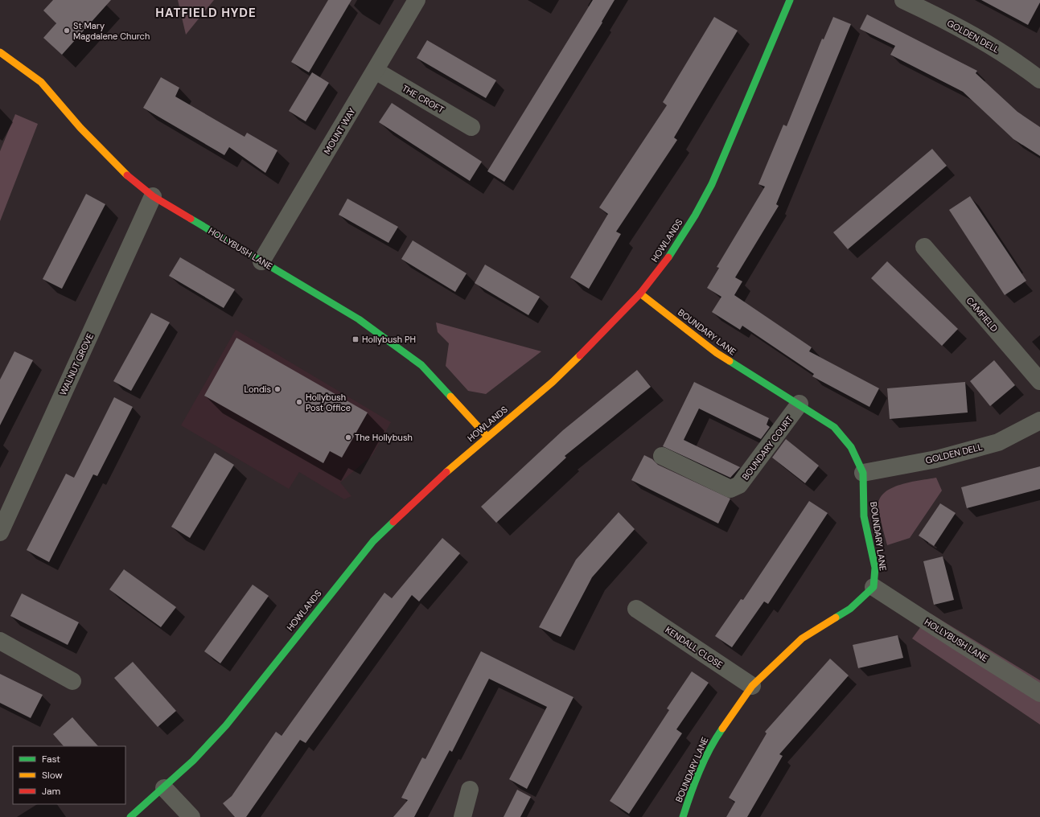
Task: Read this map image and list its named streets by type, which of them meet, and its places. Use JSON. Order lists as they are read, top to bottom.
{
  "streets": {
    "street": [
      "GOLDEN DELL",
      "THE CROFT",
      "MOUNT WAY",
      "HOWLANDS",
      "HOLLYBUSH LANE",
      "CAMFIELD",
      "BOUNDARY LANE",
      "WALNUT GROVE",
      "BOUNDARY COURT",
      "KENDALL CLOSE"
    ]
  },
  "crossings": [
    ["GOLDEN DELL", "BOUNDARY LANE"],
    ["THE CROFT", "MOUNT WAY"],
    ["MOUNT WAY", "HOLLYBUSH LANE"],
    ["HOWLANDS", "HOLLYBUSH LANE"],
    ["HOWLANDS", "BOUNDARY LANE"],
    ["HOLLYBUSH LANE", "BOUNDARY LANE"],
    ["HOLLYBUSH LANE", "WALNUT GROVE"],
    ["BOUNDARY LANE", "BOUNDARY COURT"],
    ["BOUNDARY LANE", "KENDALL CLOSE"]
  ],
  "districts": ["HATFIELD HYDE"],
  "places": {
    "other": [
      "St Mary Magdalene Church",
      "Londis",
      "Hollybush Post Office",
      "The Hollybush"
    ],
    "transit": ["Hollybush PH"]
  },
  "legend": ["Fast", "Slow", "Jam"]
}
